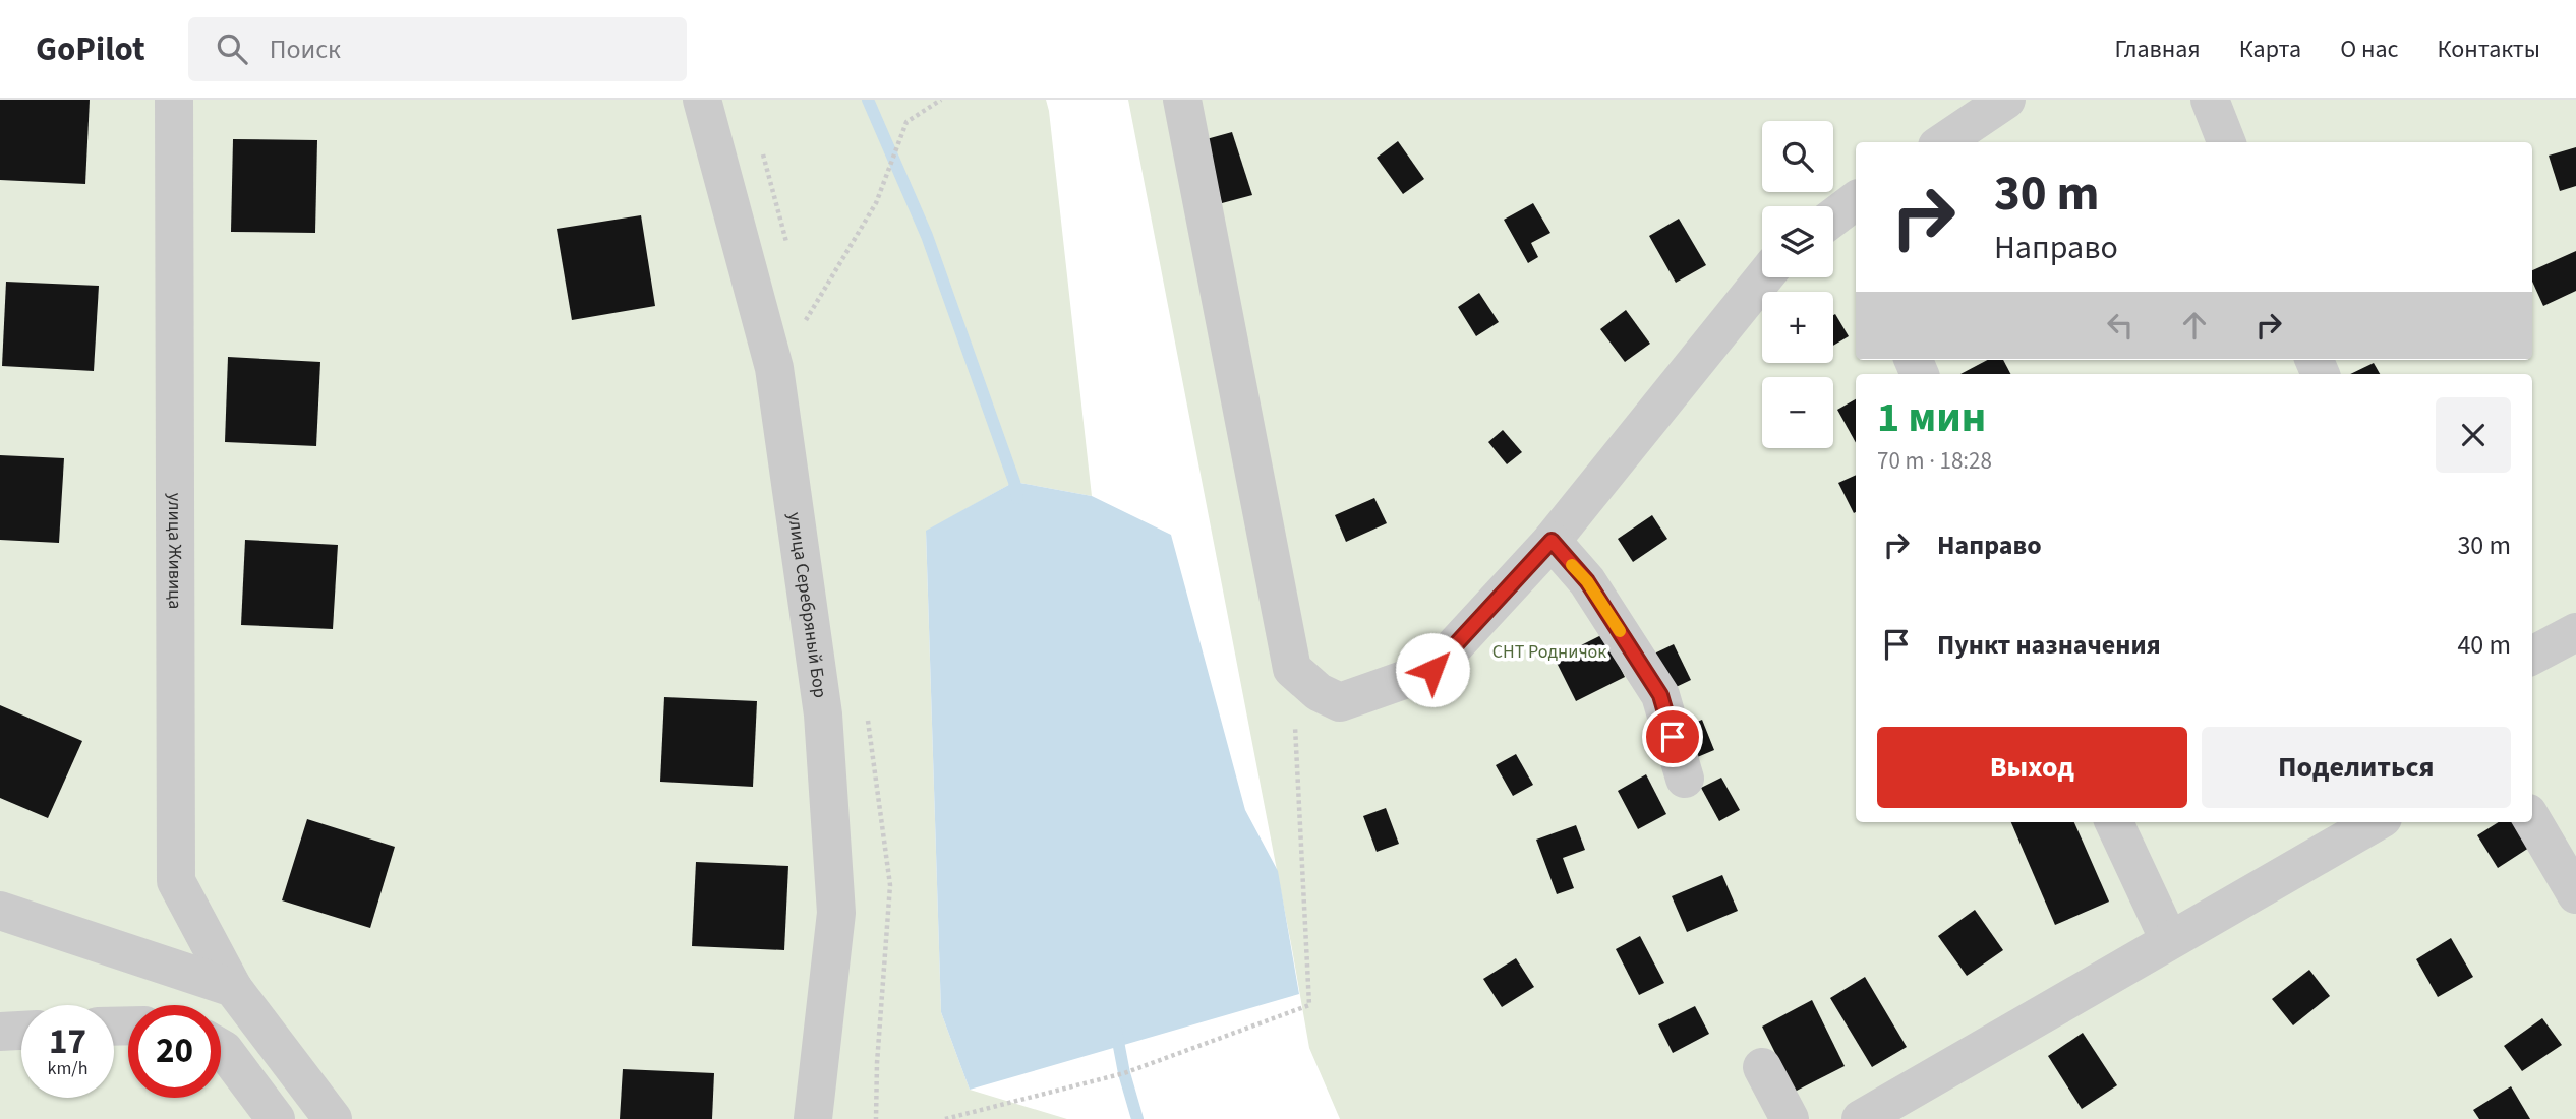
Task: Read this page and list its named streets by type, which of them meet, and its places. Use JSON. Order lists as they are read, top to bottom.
{
  "streets": {
    "street": ["улица Живица", "улица Серебряный Бор"]
  },
  "parks": ["СНТ Родничок"],
  "page": {
    "header": "GoPilot",
    "search": "Поиск",
    "nav": [
      "Главная",
      "Карта",
      "О нас",
      "Контакты"
    ],
    "map_buttons": ["+", "−"],
    "turn": ["30 m", "Направо"],
    "heading": ["1 мин", "70 m · 18:28"],
    "list": [
      {
        "name": "Направо",
        "value": "30 m"
      },
      {
        "name": "Пункт назначения",
        "value": "40 m"
      }
    ],
    "buttons": ["Выход", "Поделиться"],
    "speed": "17 km/h",
    "limit": "20"
  }
}
